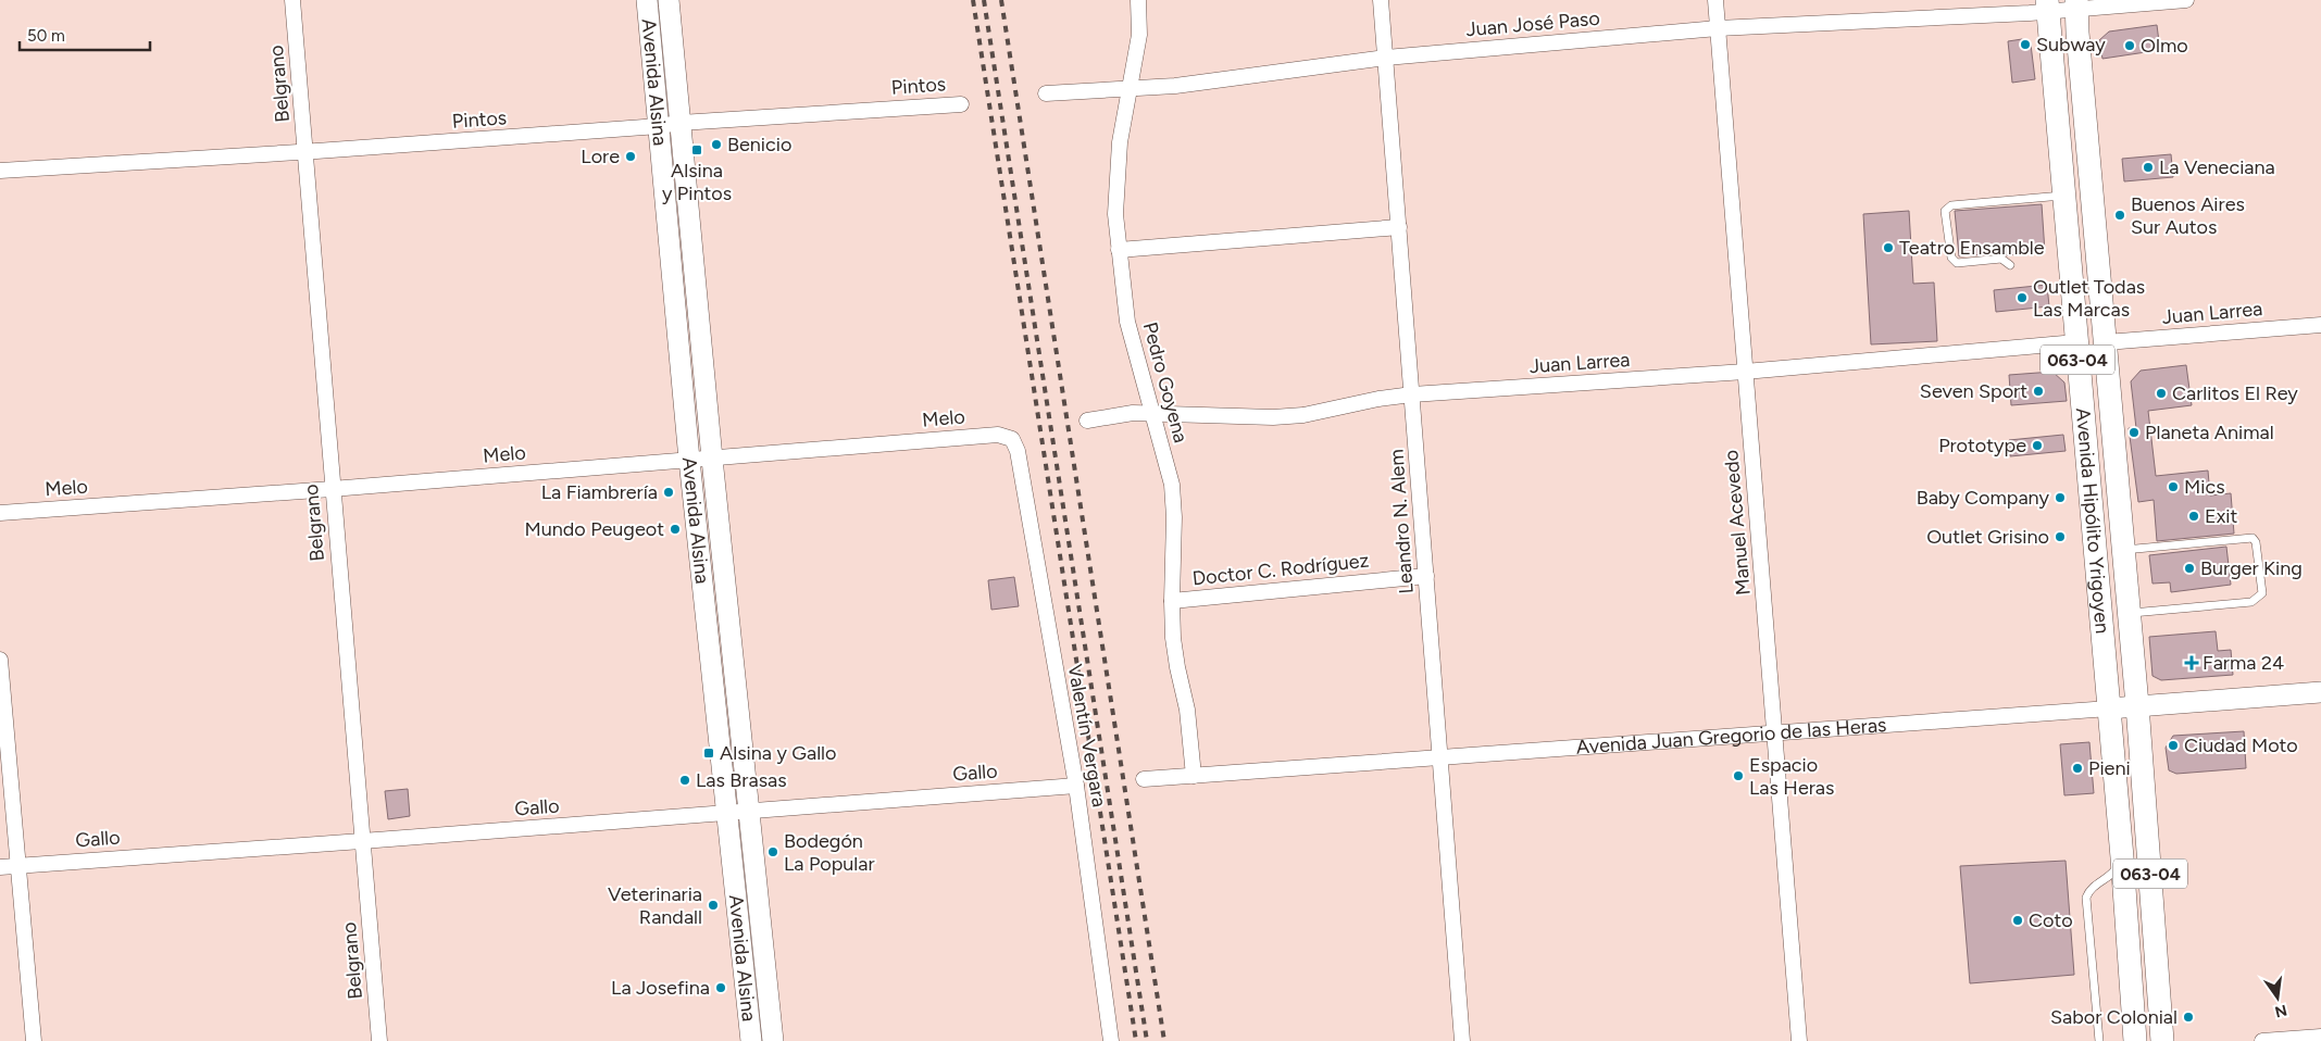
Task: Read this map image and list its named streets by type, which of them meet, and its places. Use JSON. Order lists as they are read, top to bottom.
{
  "streets": {
    "main road": [
      "Avenida Alsina",
      "063-04",
      "Avenida Hipólito Yrigoyen",
      "Avenida Juan Gregorio de las Heras"
    ],
    "street": [
      "Juan José Paso",
      "Belgrano",
      "Pintos",
      "Juan Larrea",
      "Pedro Goyena",
      "Melo",
      "Leandro N. Alem",
      "Manuel Acevedo",
      "Doctor C. Rodríguez",
      "Valentín Vergara",
      "Gallo"
    ]
  },
  "crossings": [
    ["Juan José Paso", "Pedro Goyena"],
    ["Juan José Paso", "Avenida Hipólito Yrigoyen"],
    ["Juan José Paso", "Leandro N. Alem"],
    ["Juan José Paso", "Manuel Acevedo"],
    ["Avenida Alsina", "Pintos"],
    ["Avenida Alsina", "Melo"],
    ["Avenida Alsina", "Gallo"],
    ["Belgrano", "Pintos"],
    ["Belgrano", "Melo"],
    ["Belgrano", "Gallo"],
    ["Juan Larrea", "Pedro Goyena"],
    ["Juan Larrea", "Avenida Hipólito Yrigoyen"],
    ["Juan Larrea", "Leandro N. Alem"],
    ["Juan Larrea", "Manuel Acevedo"],
    ["Pedro Goyena", "Doctor C. Rodríguez"],
    ["Pedro Goyena", "Avenida Juan Gregorio de las Heras"],
    ["Melo", "Valentín Vergara"],
    ["Avenida Hipólito Yrigoyen", "Avenida Juan Gregorio de las Heras"],
    ["Leandro N. Alem", "Doctor C. Rodríguez"],
    ["Leandro N. Alem", "Avenida Juan Gregorio de las Heras"],
    ["Manuel Acevedo", "Avenida Juan Gregorio de las Heras"],
    ["Valentín Vergara", "Gallo"]
  ],
  "places": {
    "other": [
      "Subway",
      "Olmo",
      "Benicio",
      "Lore",
      "La Veneciana",
      "Buenos Aires Sur Autos",
      "Teatro Ensamble",
      "Outlet Todas Las Marcas",
      "Seven Sport",
      "Carlitos El Rey",
      "Planeta Animal",
      "Prototype",
      "Mics",
      "La Fiambrería",
      "Baby Company",
      "Exit",
      "Mundo Peugeot",
      "Outlet Grisino",
      "Burger King",
      "Ciudad Moto",
      "Pieni",
      "Espacio Las Heras",
      "Las Brasas",
      "Bodegón La Popular",
      "Veterinaria Randall",
      "Coto",
      "La Josefina",
      "Sabor Colonial"
    ],
    "transit": ["Alsina y Pintos", "Alsina y Gallo"],
    "health": ["Farma 24"]
  },
  "scale_bar": "50 m",
  "north": "bottom"
}
